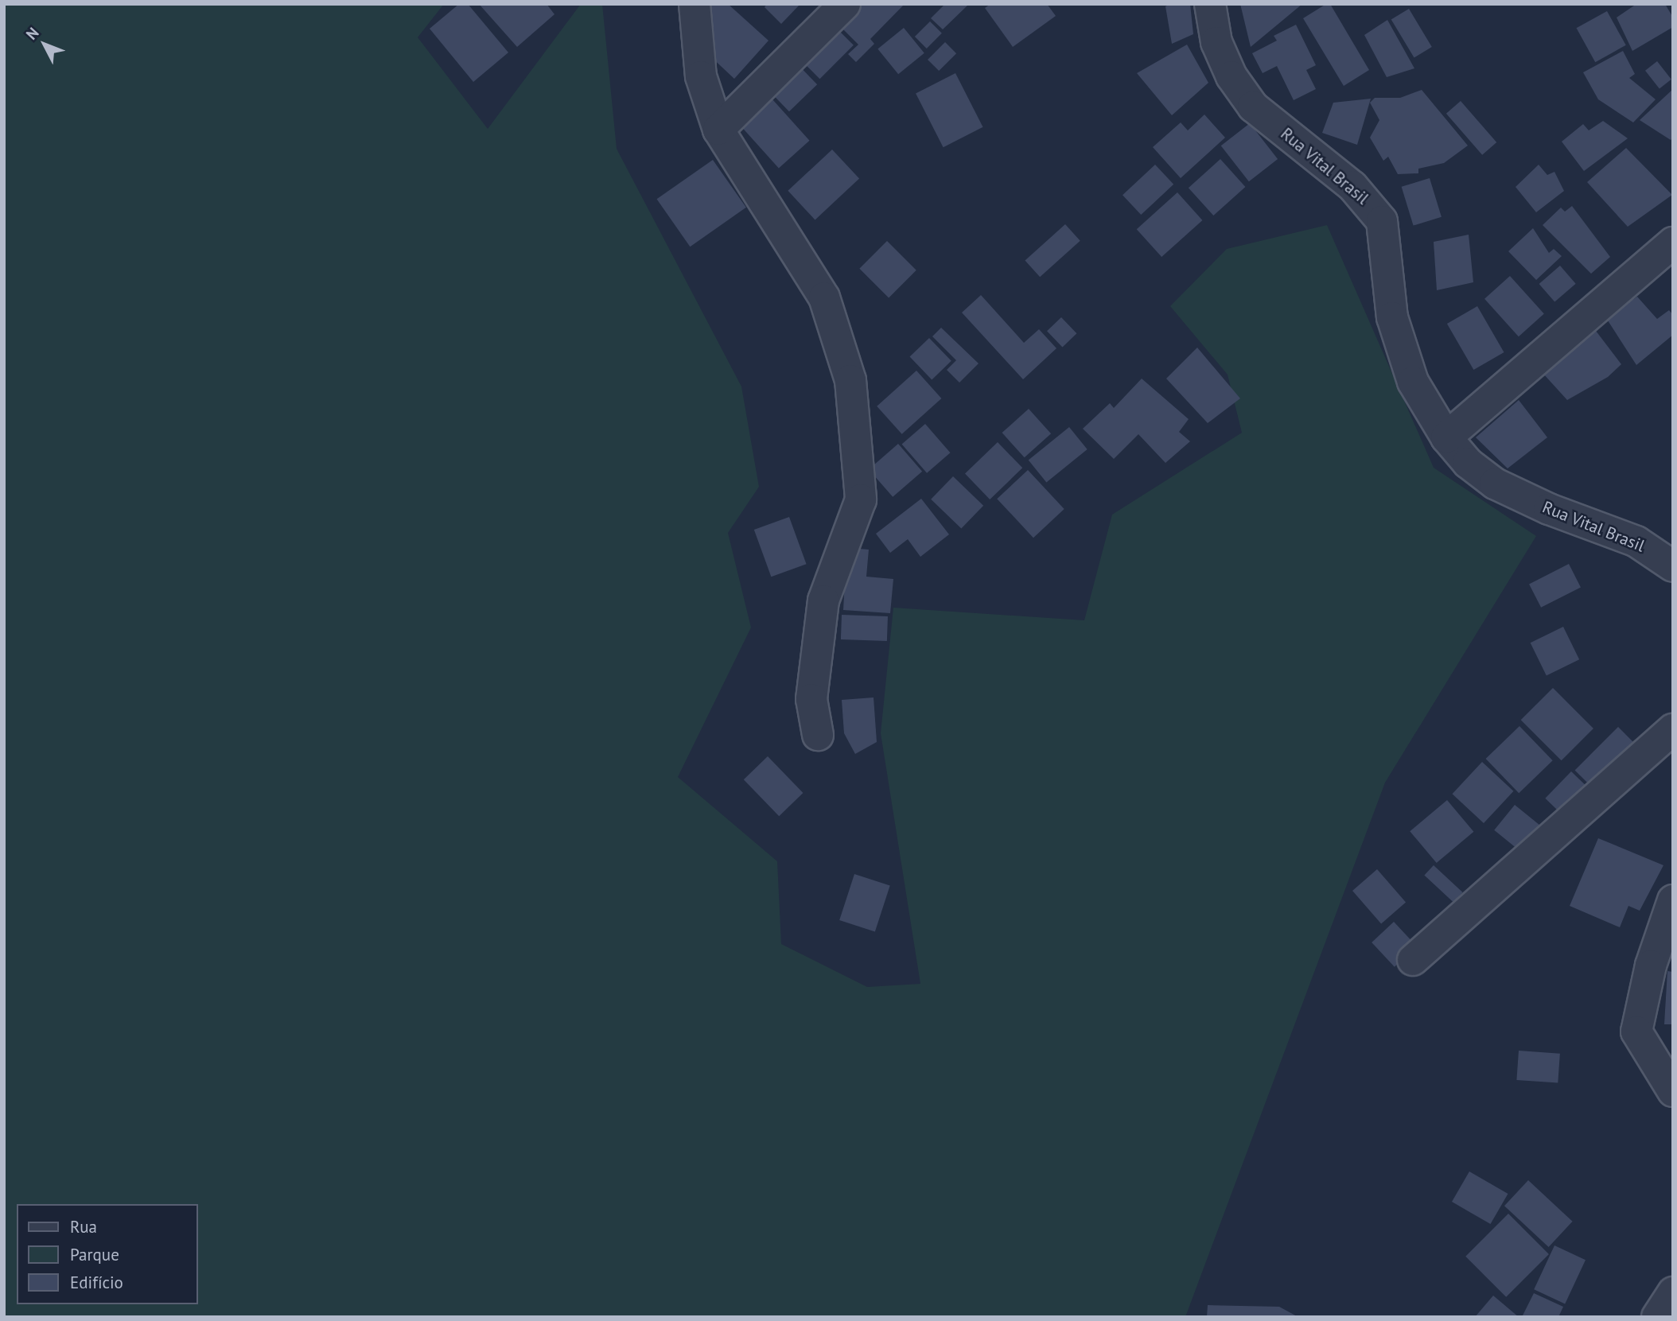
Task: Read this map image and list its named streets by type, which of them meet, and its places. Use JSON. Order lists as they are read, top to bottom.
{
  "streets": {
    "street": ["Rua Vital Brasil"]
  },
  "legend": ["Rua", "Parque", "Edifício"],
  "north": "top left"
}
